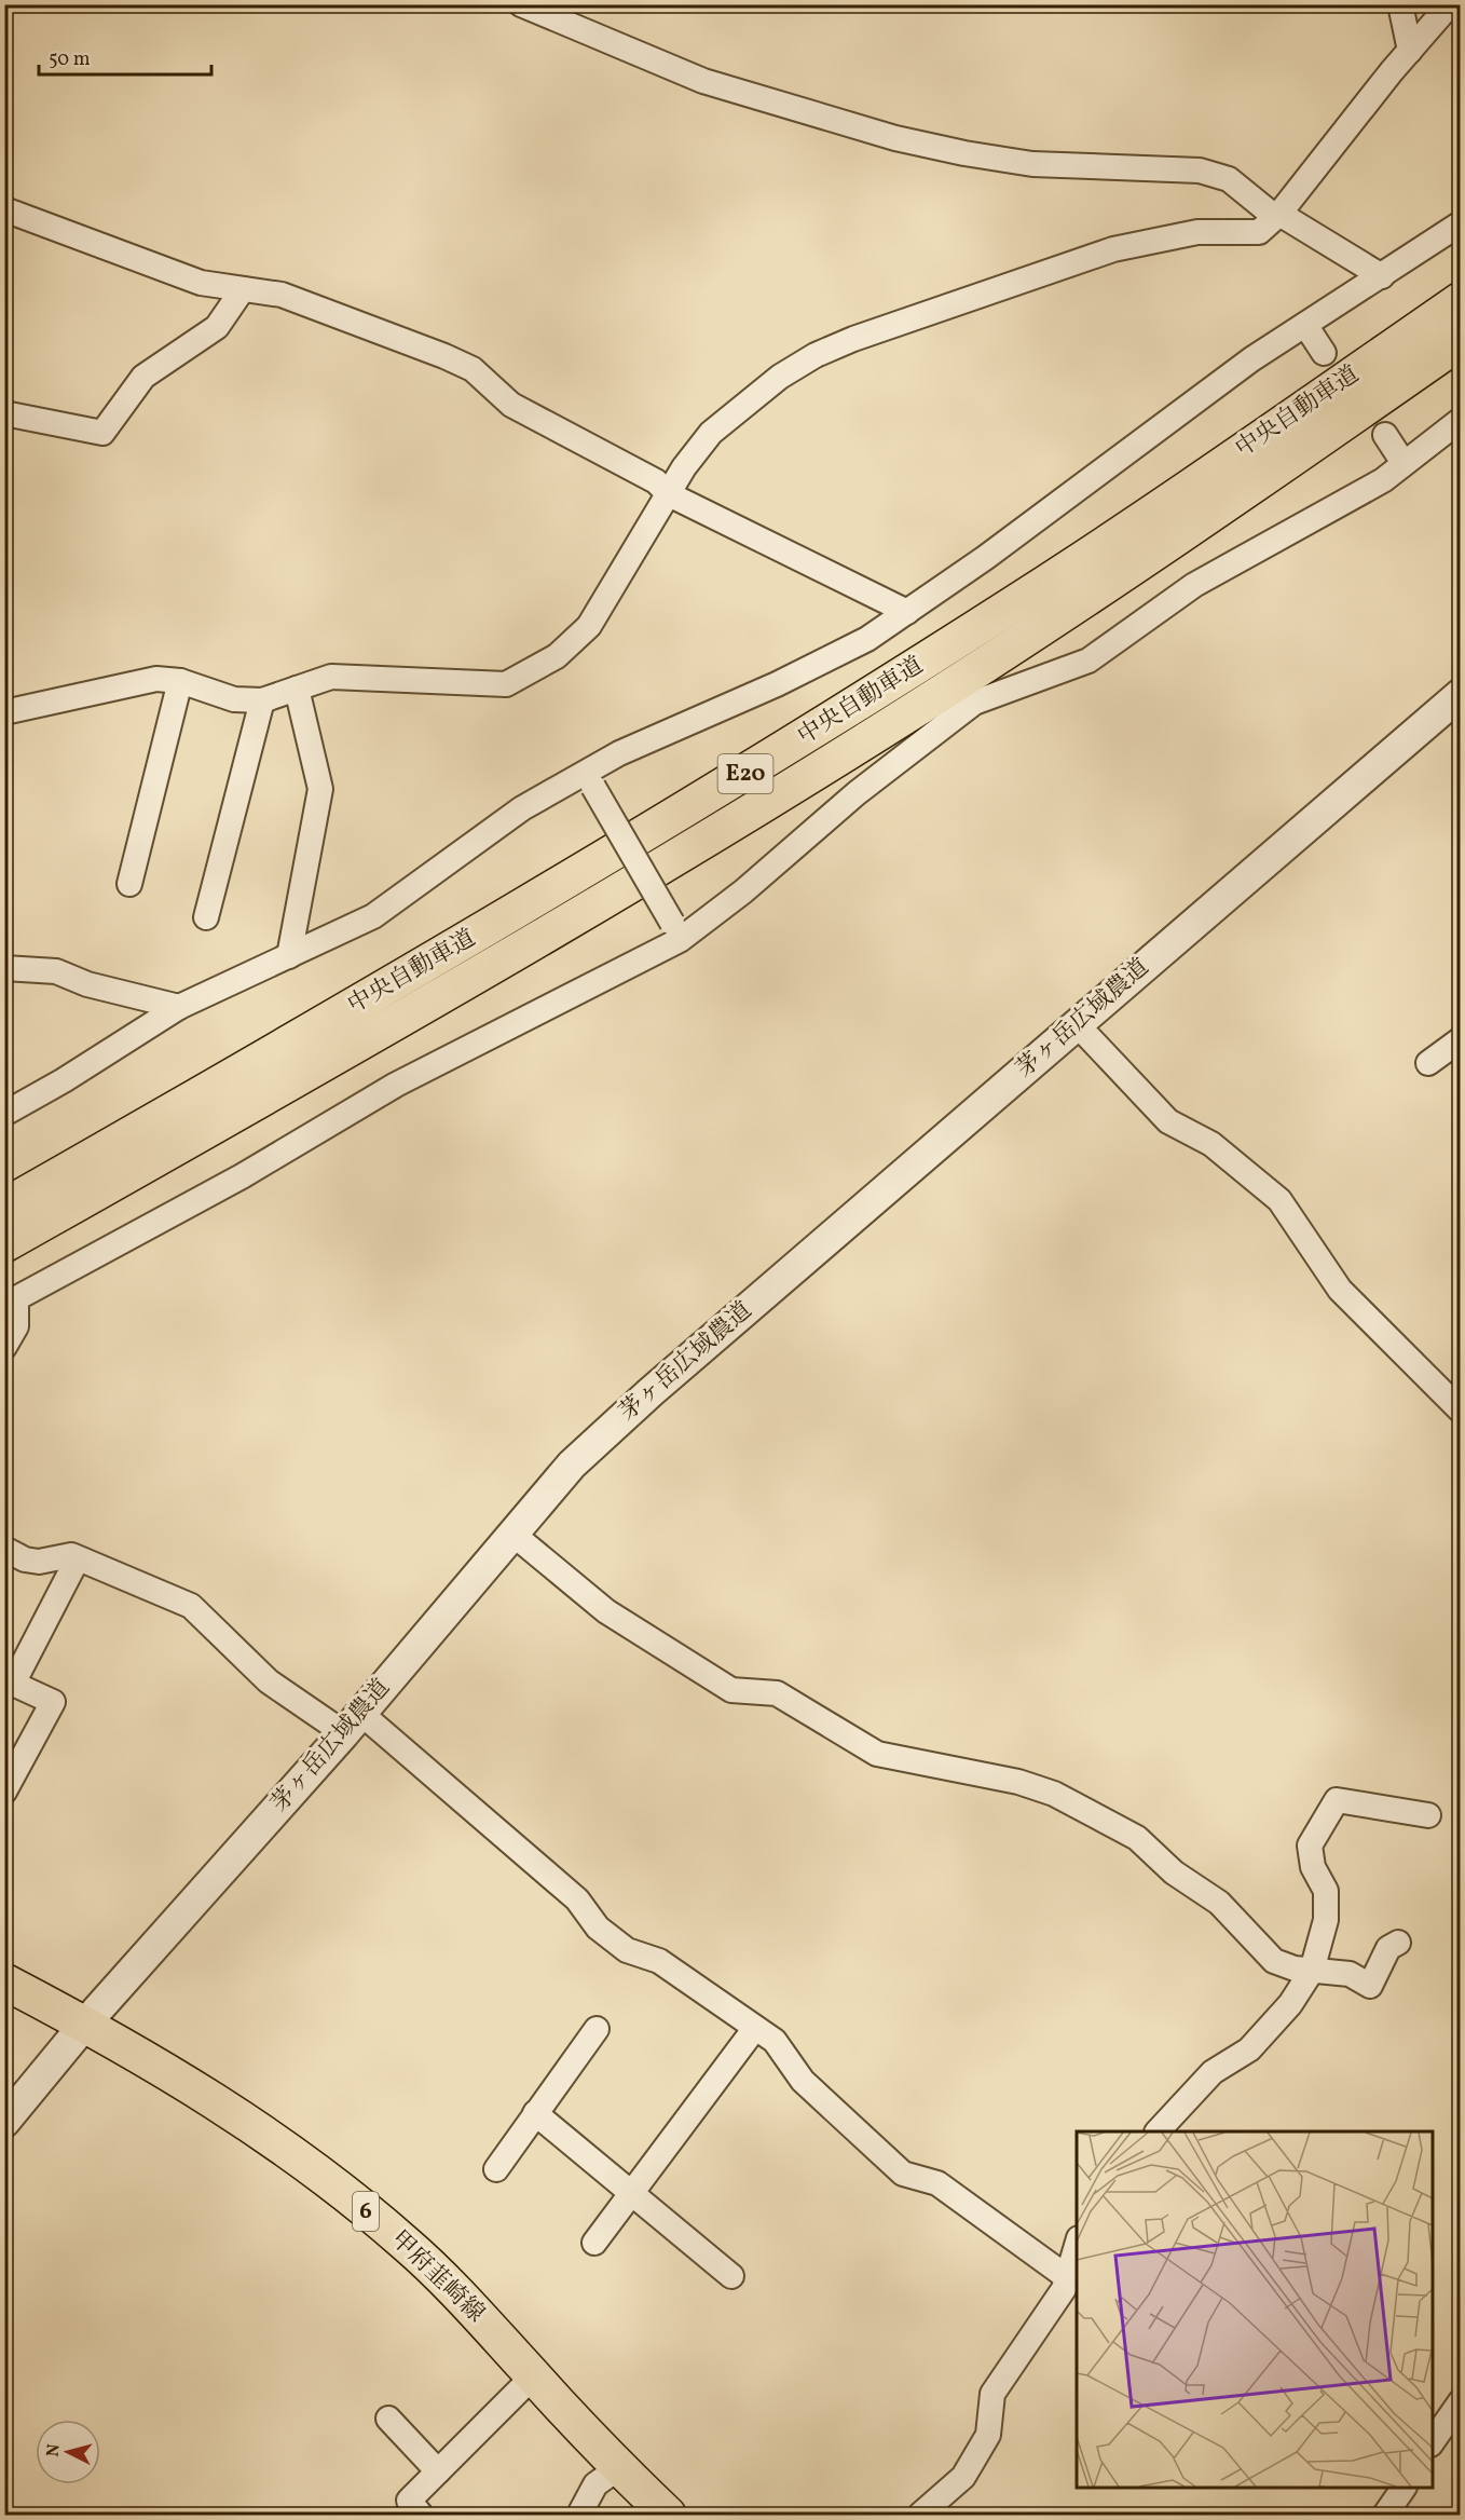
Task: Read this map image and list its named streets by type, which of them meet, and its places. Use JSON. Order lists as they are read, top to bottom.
{
  "streets": {
    "main road": [
      "中央自動車道",
      "E20",
      "6",
      "甲府韮崎線"
    ],
    "street": ["茅ヶ岳広域農道"]
  },
  "crossings": [
    ["茅ヶ岳広域農道", "甲府韮崎線"]
  ],
  "scale_bar": "50 m",
  "north": "left"
}
